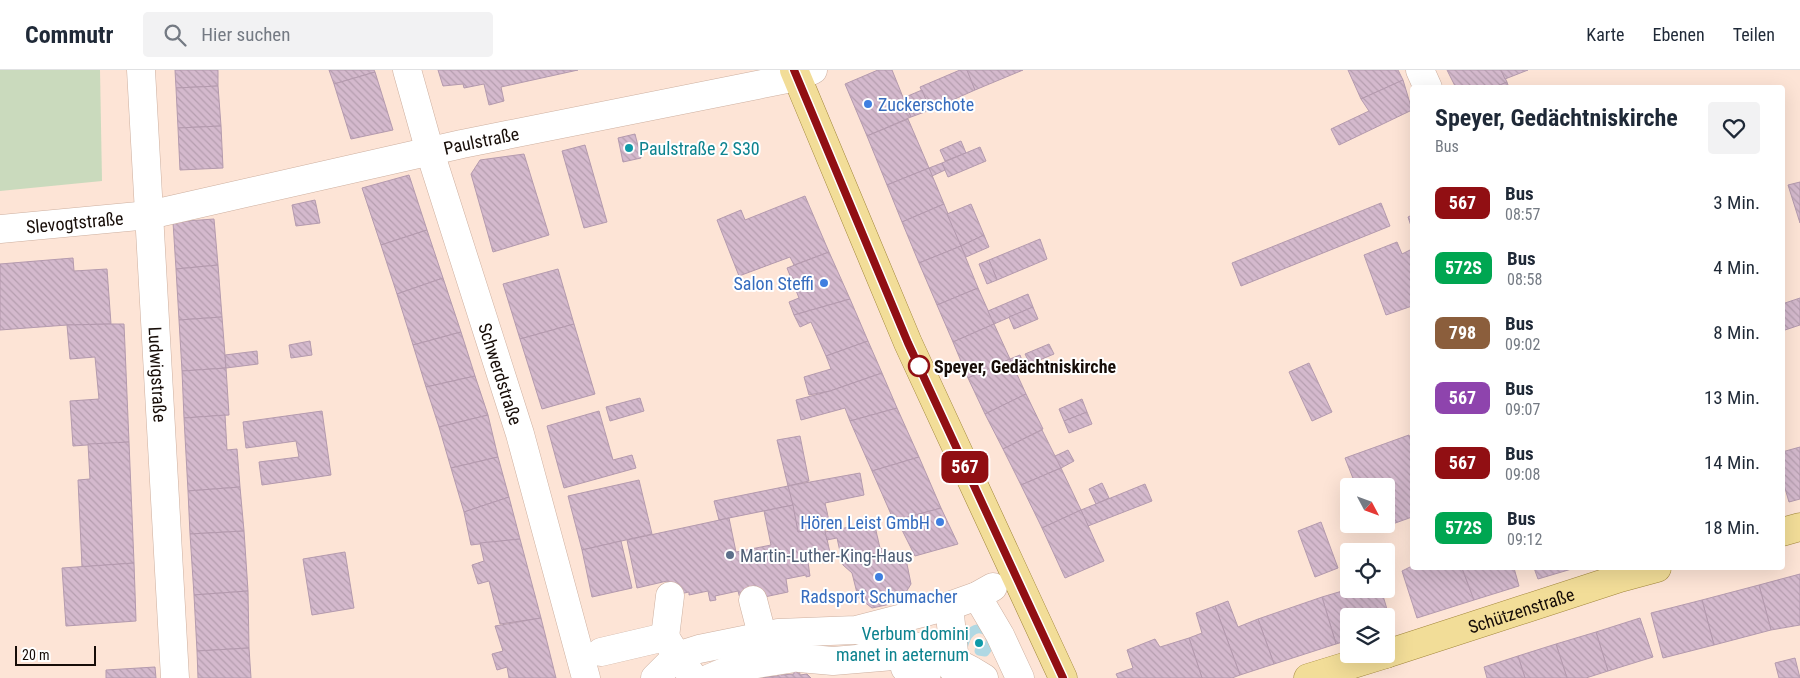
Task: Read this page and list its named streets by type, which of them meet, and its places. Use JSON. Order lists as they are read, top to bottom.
{
  "streets": {
    "main road": ["Schützenstraße"],
    "street": [
      "Paulstraße",
      "Slevogtstraße",
      "Schwerdstraße",
      "Ludwigstraße"
    ]
  },
  "crossings": [
    ["Paulstraße", "Slevogtstraße"],
    ["Paulstraße", "Schwerdstraße"],
    ["Paulstraße", "Ludwigstraße"],
    ["Slevogtstraße", "Ludwigstraße"]
  ],
  "places": [
    "Zuckerschote",
    "Paulstraße 2 S30",
    "Salon Steffi",
    "Speyer, Gedächtniskirche",
    "Hören Leist GmbH",
    "Martin-Luther-King-Haus",
    "Radsport Schumacher",
    "Verbum domini manet in aeternum"
  ],
  "lines": ["bus line 567"],
  "scale_bar": "20 m",
  "north": "bottom right",
  "page": {
    "header": "Commutr",
    "search": "Hier suchen",
    "nav": ["Karte", "Ebenen", "Teilen"],
    "on_map": "567",
    "heading": ["Speyer, Gedächtniskirche", "Bus"],
    "list": [
      {
        "mark": "567",
        "name": "Bus",
        "note": "08:57",
        "value": "3 Min."
      },
      {
        "mark": "572S",
        "name": "Bus",
        "note": "08:58",
        "value": "4 Min."
      },
      {
        "mark": "798",
        "name": "Bus",
        "note": "09:02",
        "value": "8 Min."
      },
      {
        "mark": "567",
        "name": "Bus",
        "note": "09:07",
        "value": "13 Min."
      },
      {
        "mark": "567",
        "name": "Bus",
        "note": "09:08",
        "value": "14 Min."
      },
      {
        "mark": "572S",
        "name": "Bus",
        "note": "09:12",
        "value": "18 Min."
      }
    ],
    "scale": "20 m"
  }
}
